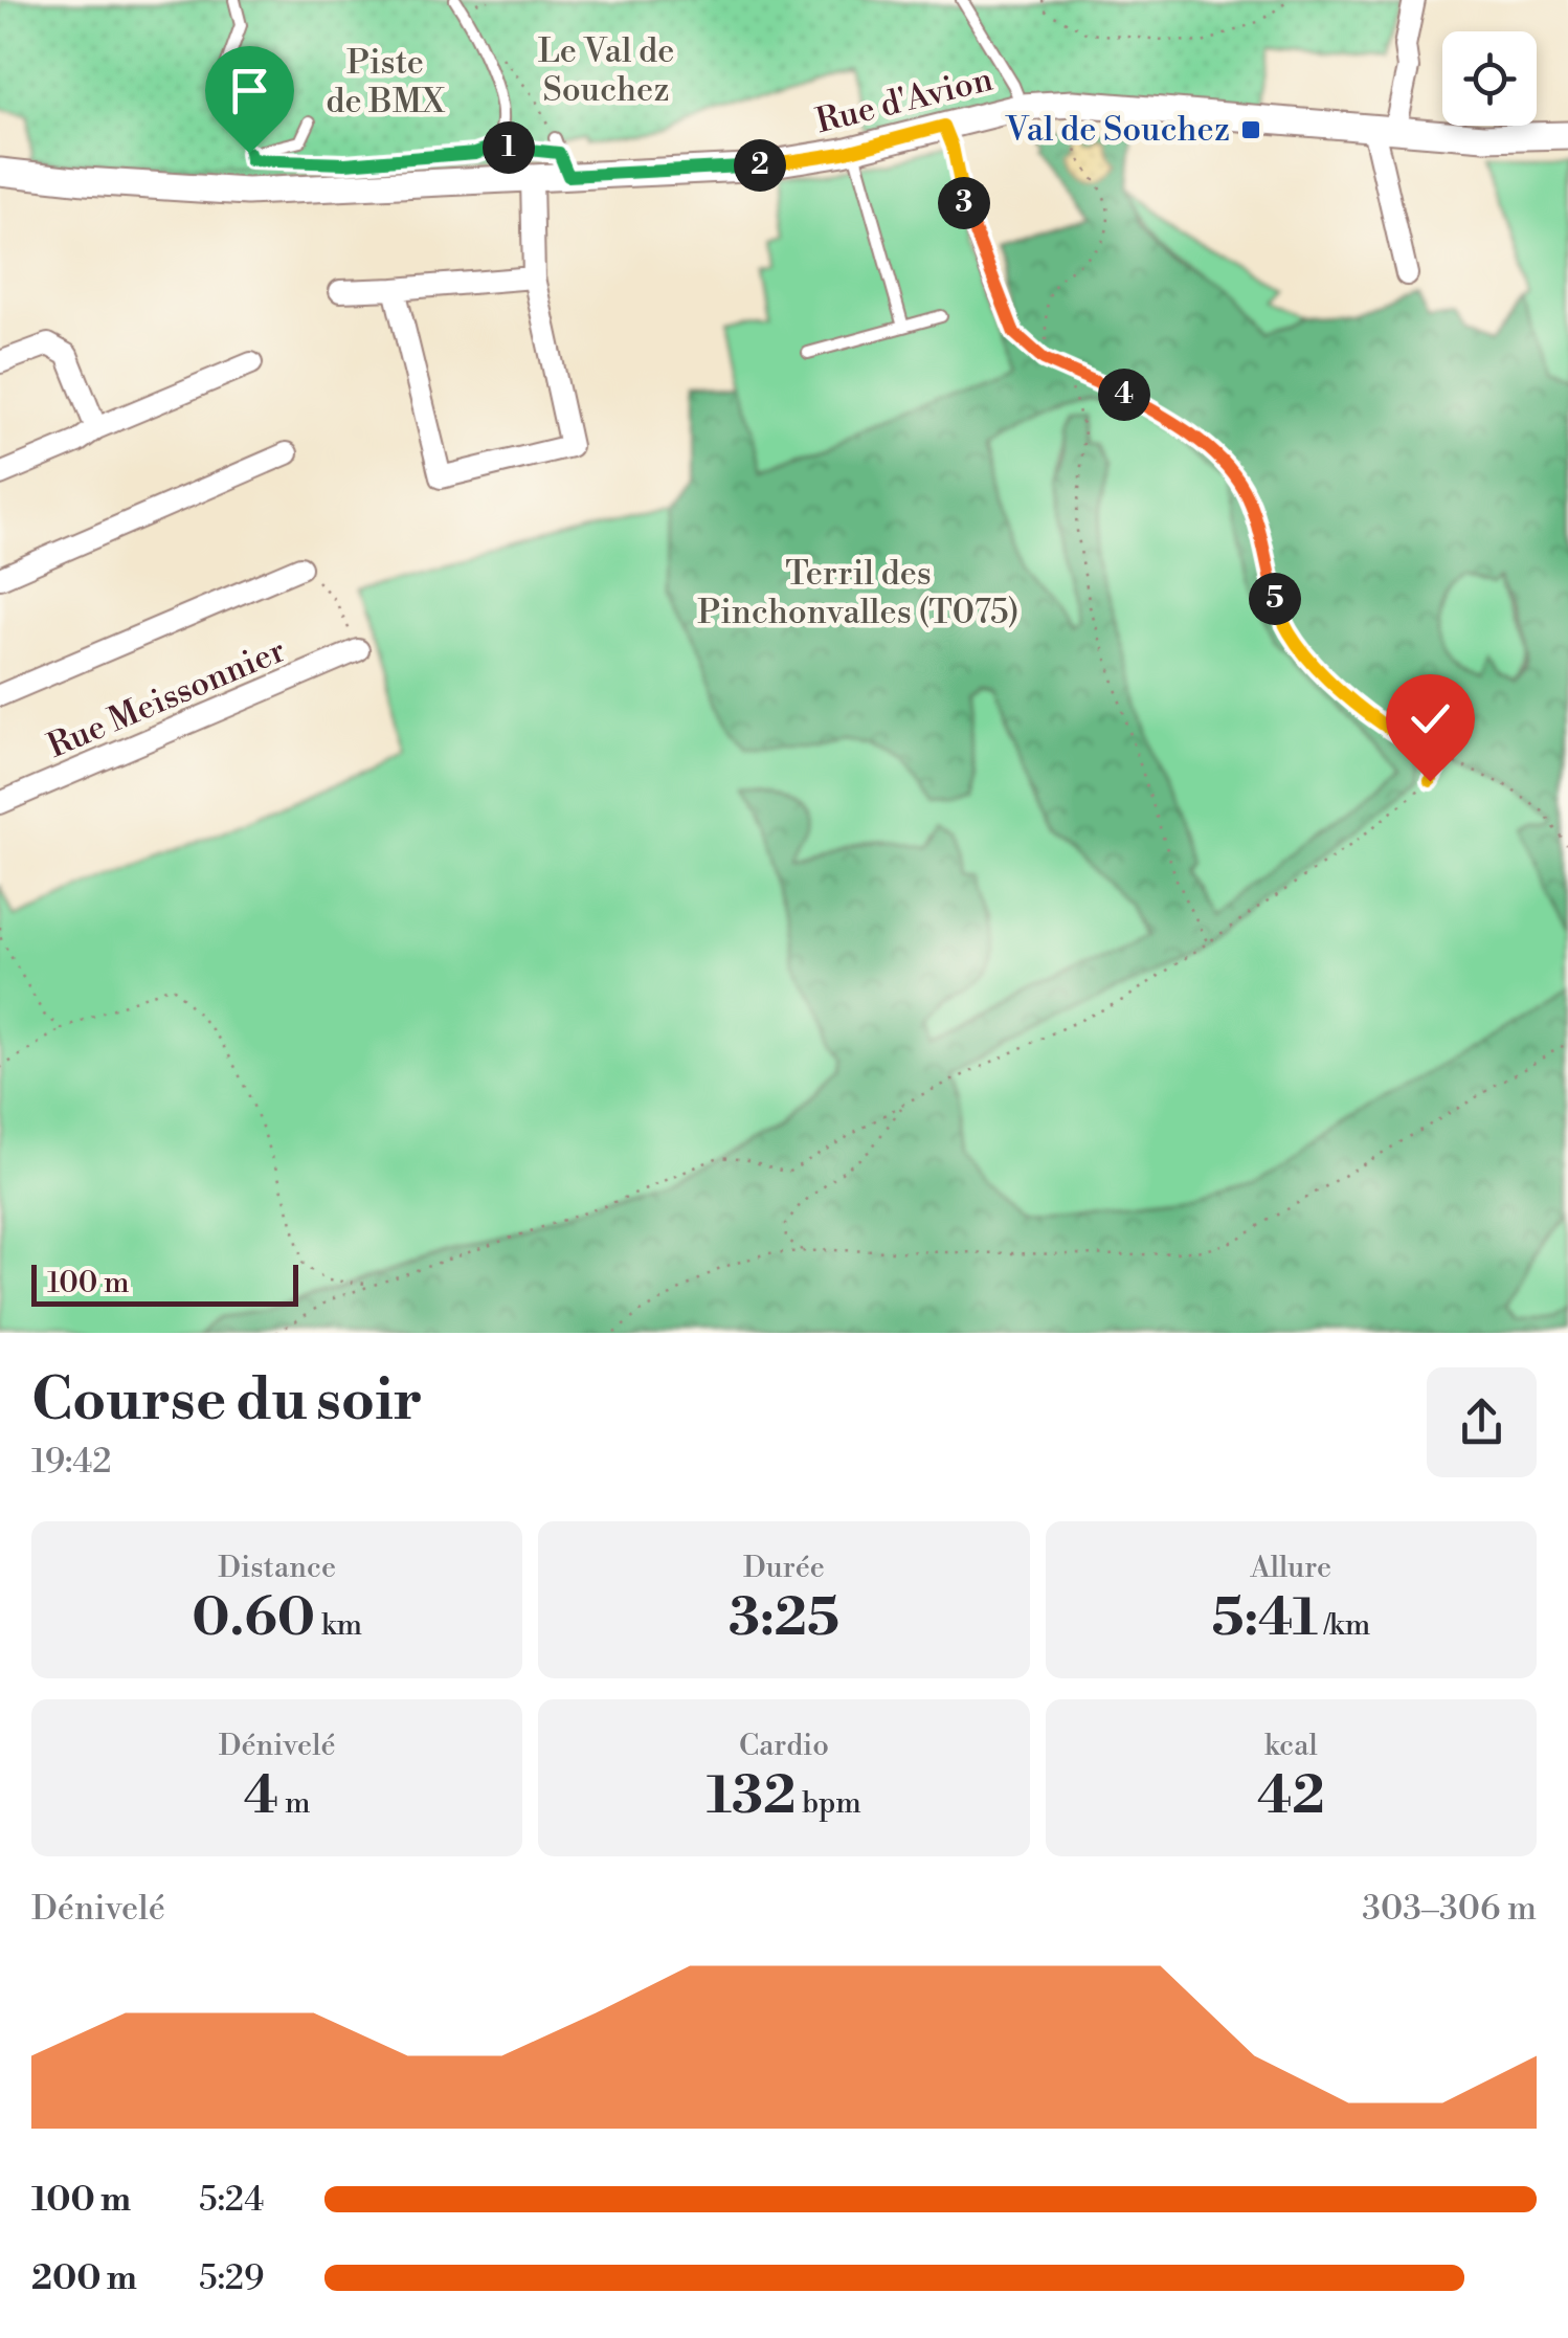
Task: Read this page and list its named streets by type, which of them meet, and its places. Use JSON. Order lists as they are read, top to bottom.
{
  "streets": {
    "street": ["Rue d'Avion", "Rue Meissonnier"]
  },
  "parks": ["Le Val de Souchez", "Piste de BMX", "Terril des Pinchonvalles (T075)"],
  "places": {
    "transit": ["Val de Souchez"]
  },
  "scale_bar": "100 m",
  "page": {
    "pins": [
      "1",
      "2",
      "3",
      "4",
      "5"
    ],
    "scale": "100 m",
    "heading": ["Course du soir", "19:42"],
    "stats": [
      ["Distance", "0.60 km"],
      ["Durée", "3:25"],
      ["Allure", "5:41 /km"],
      ["Dénivelé", "4 m"],
      ["Cardio", "132 bpm"],
      ["kcal", "42"]
    ],
    "chart": ["Dénivelé", "303–306 m"],
    "list": [
      {
        "name": "100 m",
        "note": "5:24"
      },
      {
        "name": "200 m",
        "note": "5:29"
      }
    ]
  }
}
